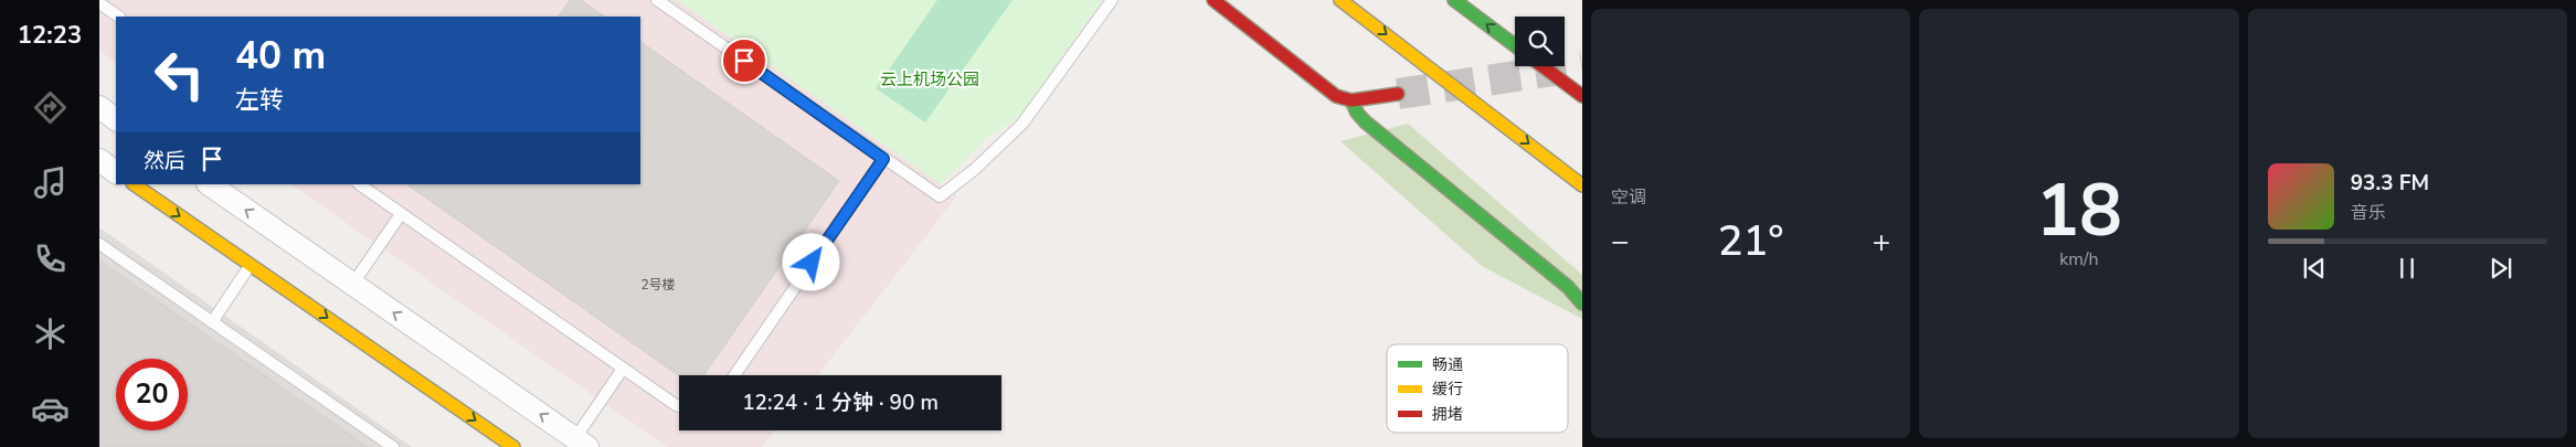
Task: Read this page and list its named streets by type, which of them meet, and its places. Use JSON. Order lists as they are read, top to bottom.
{
  "parks": ["云上机场公园"],
  "house_numbers": ["2号楼"],
  "legend": ["畅通", "缓行", "拥堵"],
  "page": {
    "tabs": "12:23",
    "tile": [
      "空调",
      ["18", "km/h"]
    ],
    "turn": ["40 m", "左转"],
    "then": "然后",
    "song": ["93.3 FM", "音乐"],
    "heat": ["−", "21°", "+"],
    "limit": "20",
    "trip": "12:24 · 1 分钟 · 90 m"
  }
}
